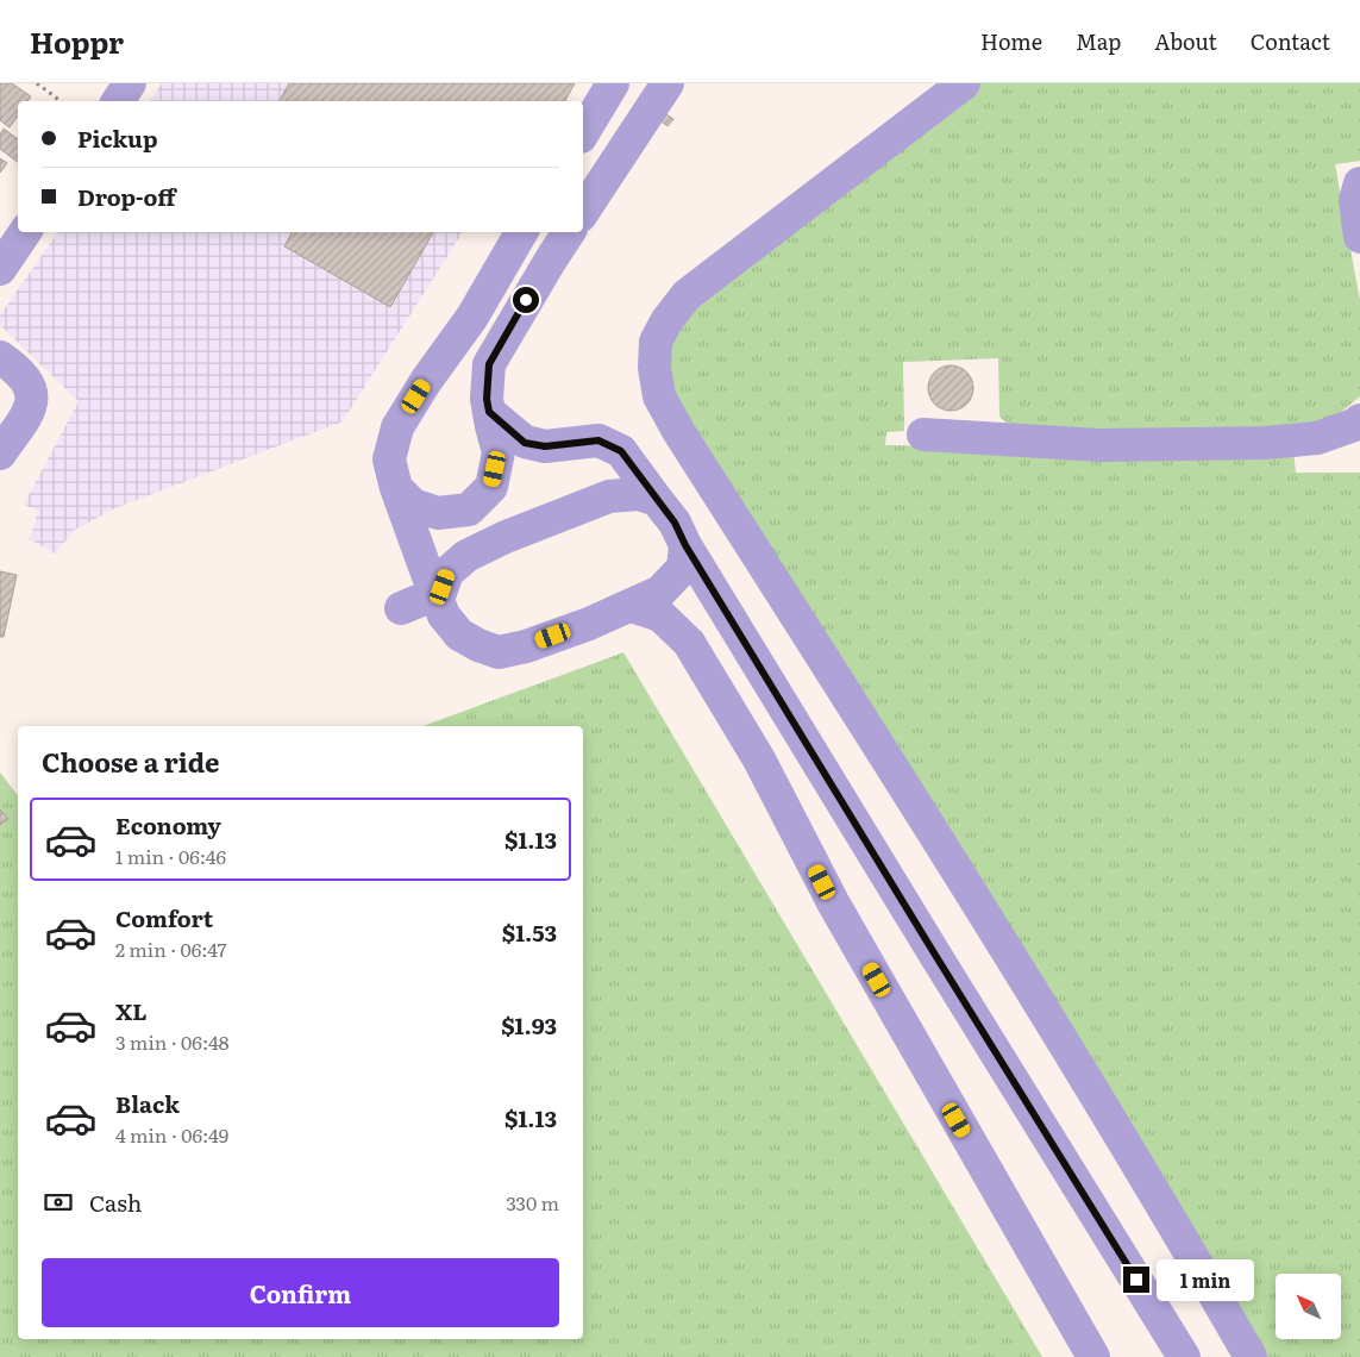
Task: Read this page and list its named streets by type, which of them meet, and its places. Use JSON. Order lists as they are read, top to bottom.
{
  "north": "top left",
  "page": {
    "header": "Hoppr",
    "nav": [
      "Home",
      "Map",
      "About",
      "Contact"
    ],
    "banner": ["Pickup", "Drop-off"],
    "heading": "Choose a ride",
    "list": [
      {
        "name": "Economy",
        "note": "1 min · 06:46",
        "value": "$1.13"
      },
      {
        "name": "Comfort",
        "note": "2 min · 06:47",
        "value": "$1.53"
      },
      {
        "name": "XL",
        "note": "3 min · 06:48",
        "value": "$1.93"
      },
      {
        "name": "Black",
        "note": "4 min · 06:49",
        "value": "$1.13"
      }
    ],
    "pay": ["Cash", "330 m"],
    "buttons": "Confirm",
    "bubble": "1 min"
  }
}
